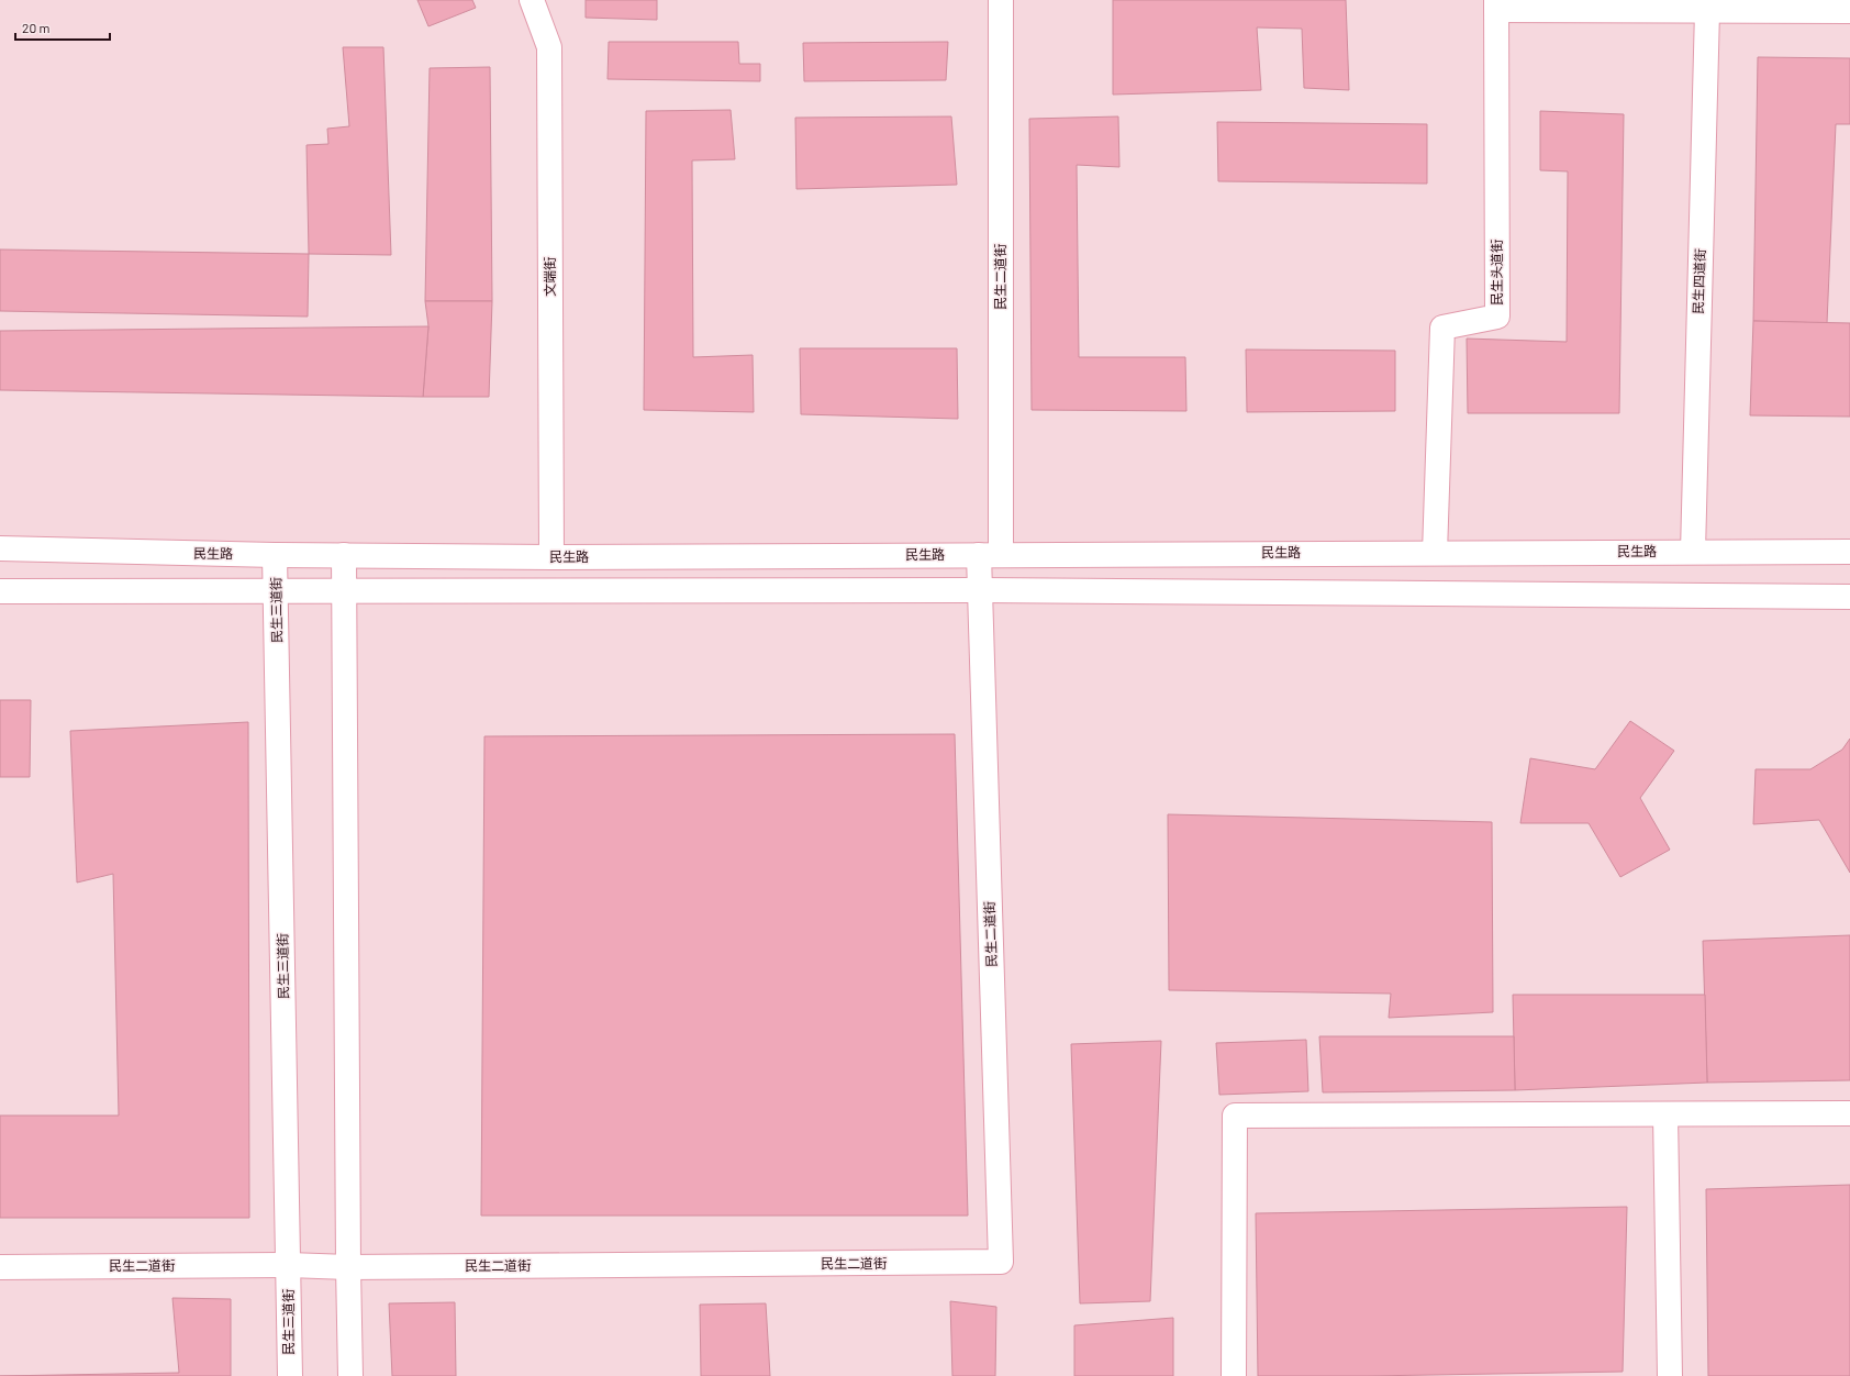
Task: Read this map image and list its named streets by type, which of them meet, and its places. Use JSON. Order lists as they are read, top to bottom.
{
  "streets": {
    "street": [
      "民生头道街",
      "文端街",
      "民生二道街",
      "民生四道街",
      "民生路",
      "民生三道街"
    ]
  },
  "crossings": [
    ["民生头道街", "民生路"],
    ["文端街", "民生路"],
    ["民生二道街", "民生路"],
    ["民生二道街", "民生三道街"],
    ["民生四道街", "民生路"],
    ["民生路", "民生三道街"]
  ],
  "scale_bar": "20 m"
}
